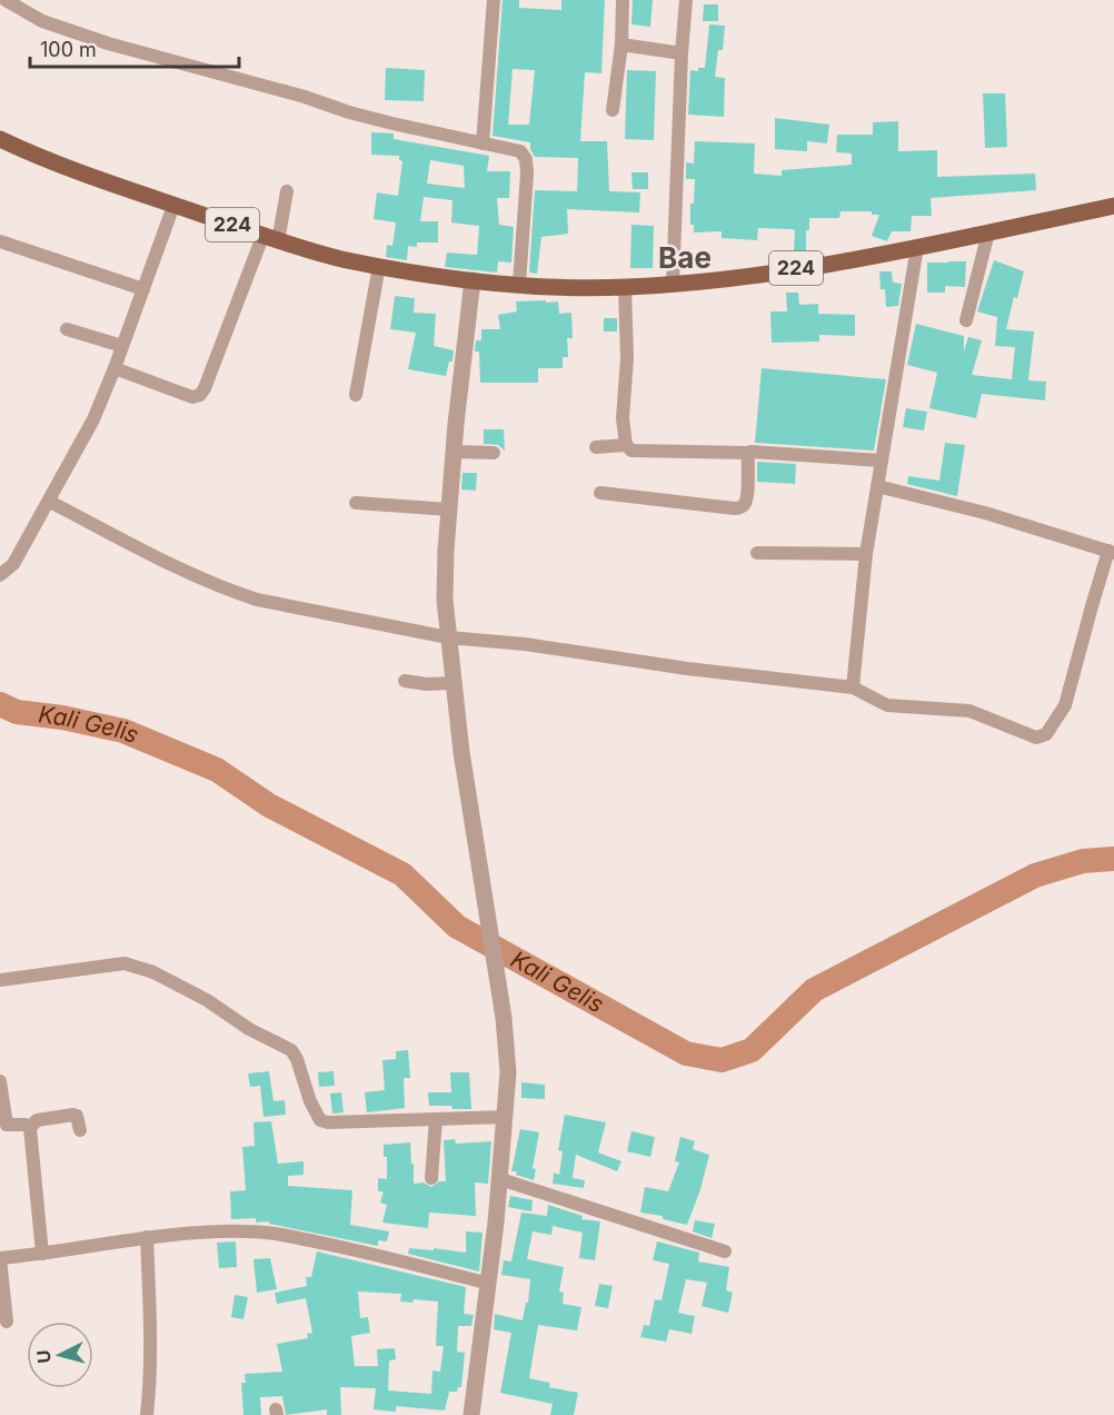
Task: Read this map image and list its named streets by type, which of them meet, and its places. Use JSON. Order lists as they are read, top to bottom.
{
  "streets": {
    "main road": ["224"]
  },
  "districts": ["Bae"],
  "water": ["Kali Gelis"],
  "scale_bar": "100 m",
  "north": "left"
}
